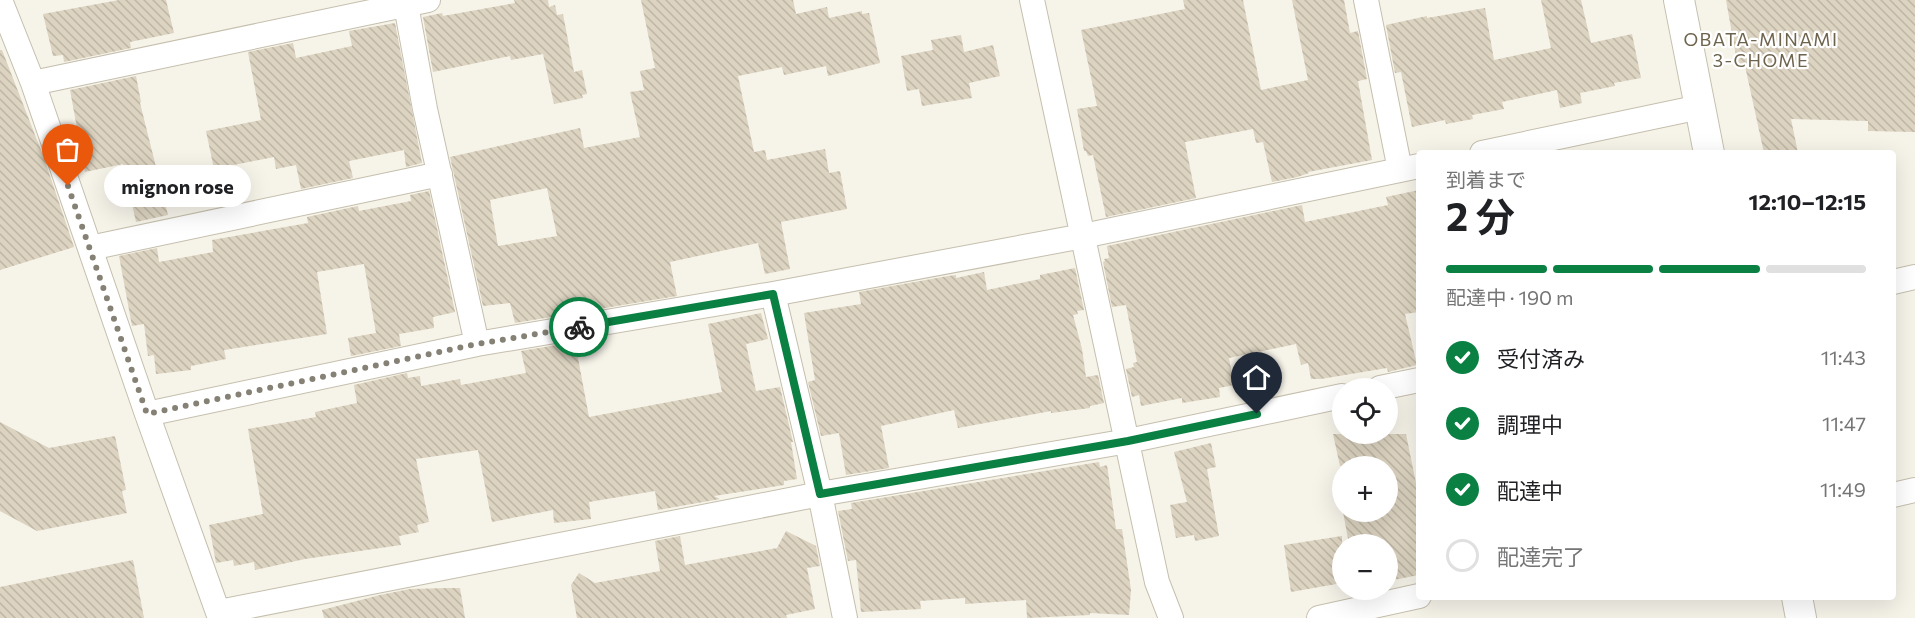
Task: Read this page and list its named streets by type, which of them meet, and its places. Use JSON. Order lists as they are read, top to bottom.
{
  "districts": ["OBATA-MINAMI 3-CHOME"],
  "places": ["mignon rose"],
  "page": {
    "heading": ["2 分", "到着まで", "12:10–12:15"],
    "bubble": "mignon rose",
    "bar": "配達中 · 190 m",
    "list": [
      ["受付済み", "11:43"],
      ["調理中", "11:47"],
      ["配達中", "11:49"],
      "配達完了"
    ],
    "map_buttons": ["+", "−"]
  }
}
